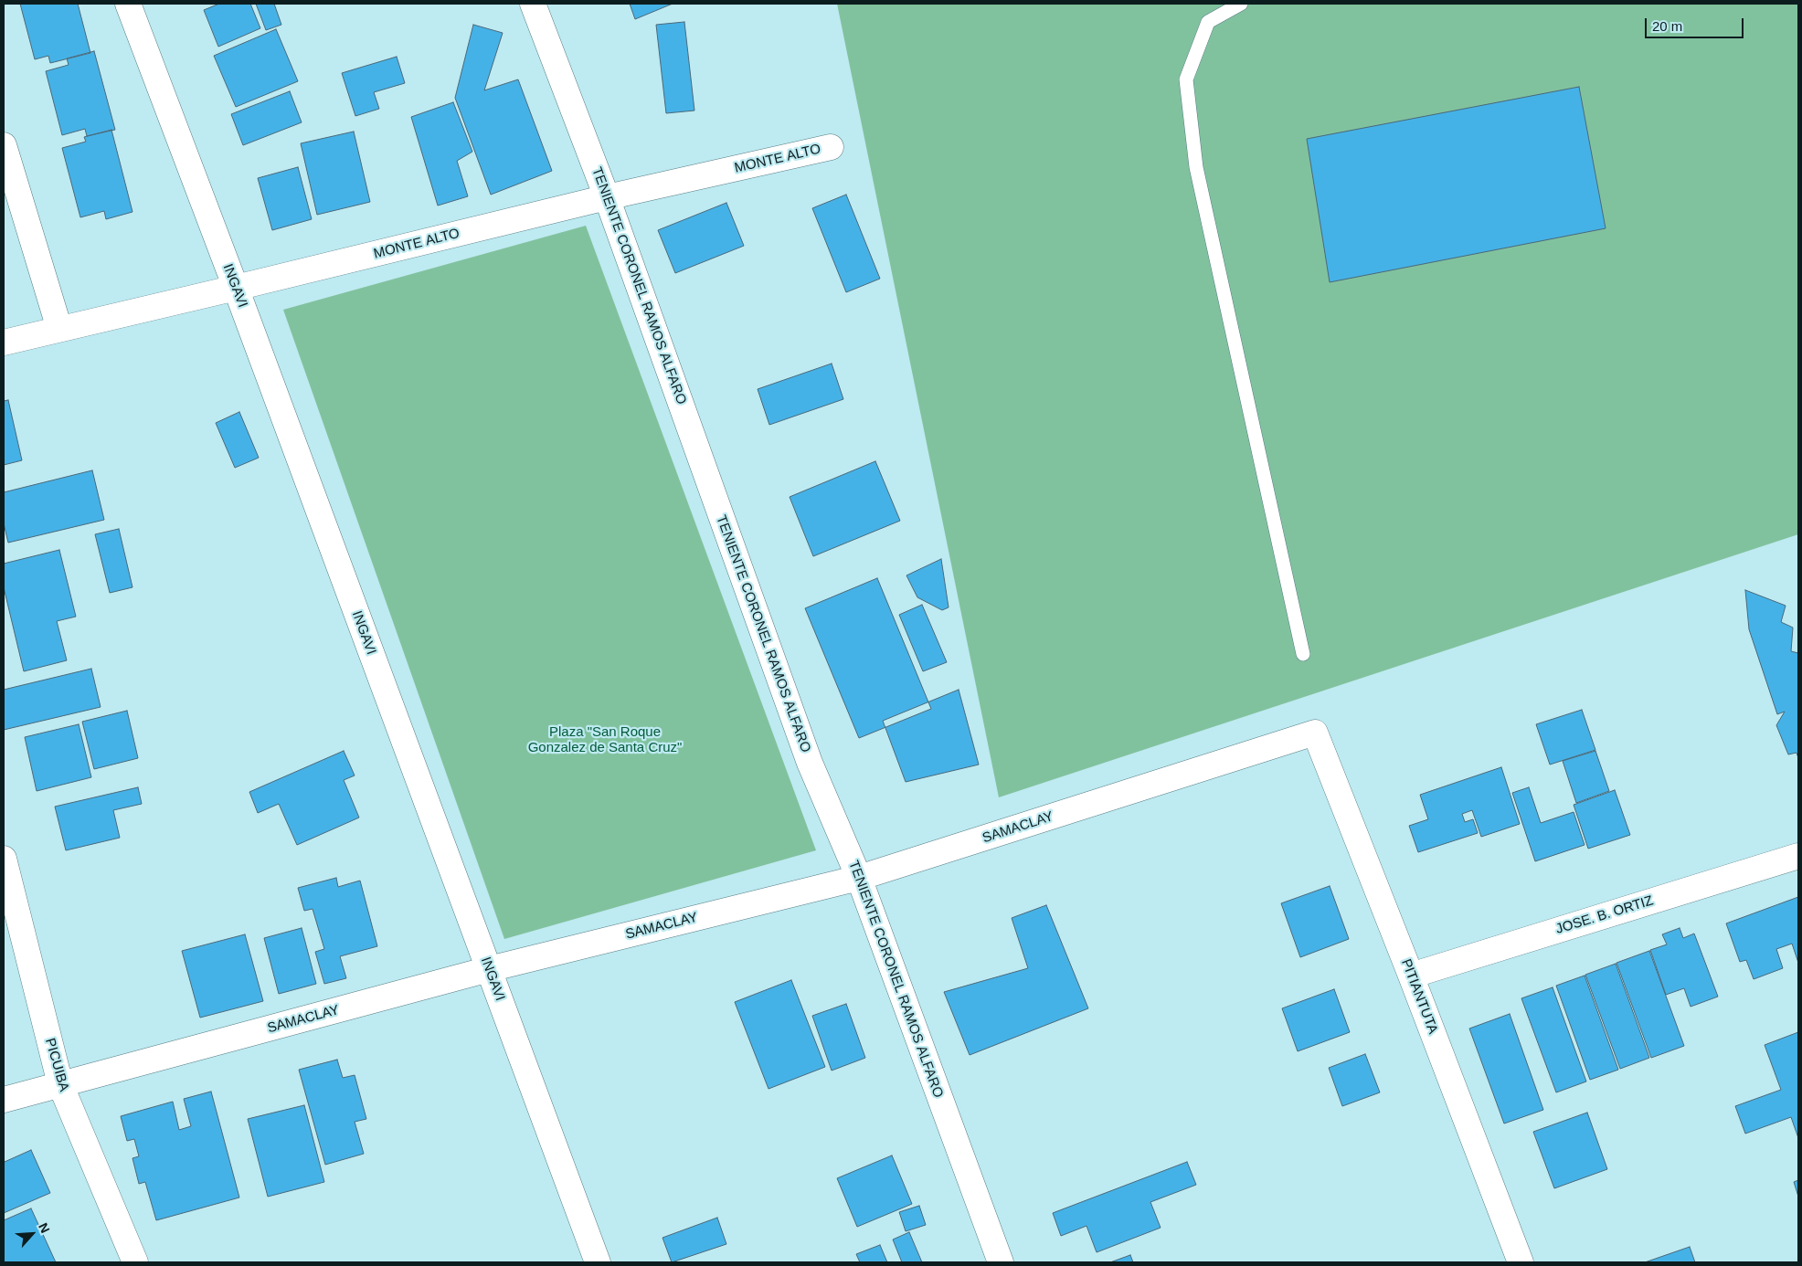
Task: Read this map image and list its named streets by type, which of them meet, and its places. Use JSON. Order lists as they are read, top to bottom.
{
  "streets": {
    "street": [
      "MONTE ALTO",
      "INGAVI",
      "TENIENTE CORONEL RAMOS ALFARO",
      "SAMACLAY",
      "JOSE. B. ORTIZ",
      "PITIANTUTA",
      "PICUIBA"
    ]
  },
  "crossings": [
    ["MONTE ALTO", "INGAVI"],
    ["MONTE ALTO", "TENIENTE CORONEL RAMOS ALFARO"],
    ["INGAVI", "SAMACLAY"],
    ["TENIENTE CORONEL RAMOS ALFARO", "SAMACLAY"],
    ["SAMACLAY", "PITIANTUTA"],
    ["SAMACLAY", "PICUIBA"],
    ["JOSE. B. ORTIZ", "PITIANTUTA"]
  ],
  "parks": ["Plaza \"San Roque Gonzalez de Santa Cruz\""],
  "scale_bar": "20 m",
  "north": "top right"
}
